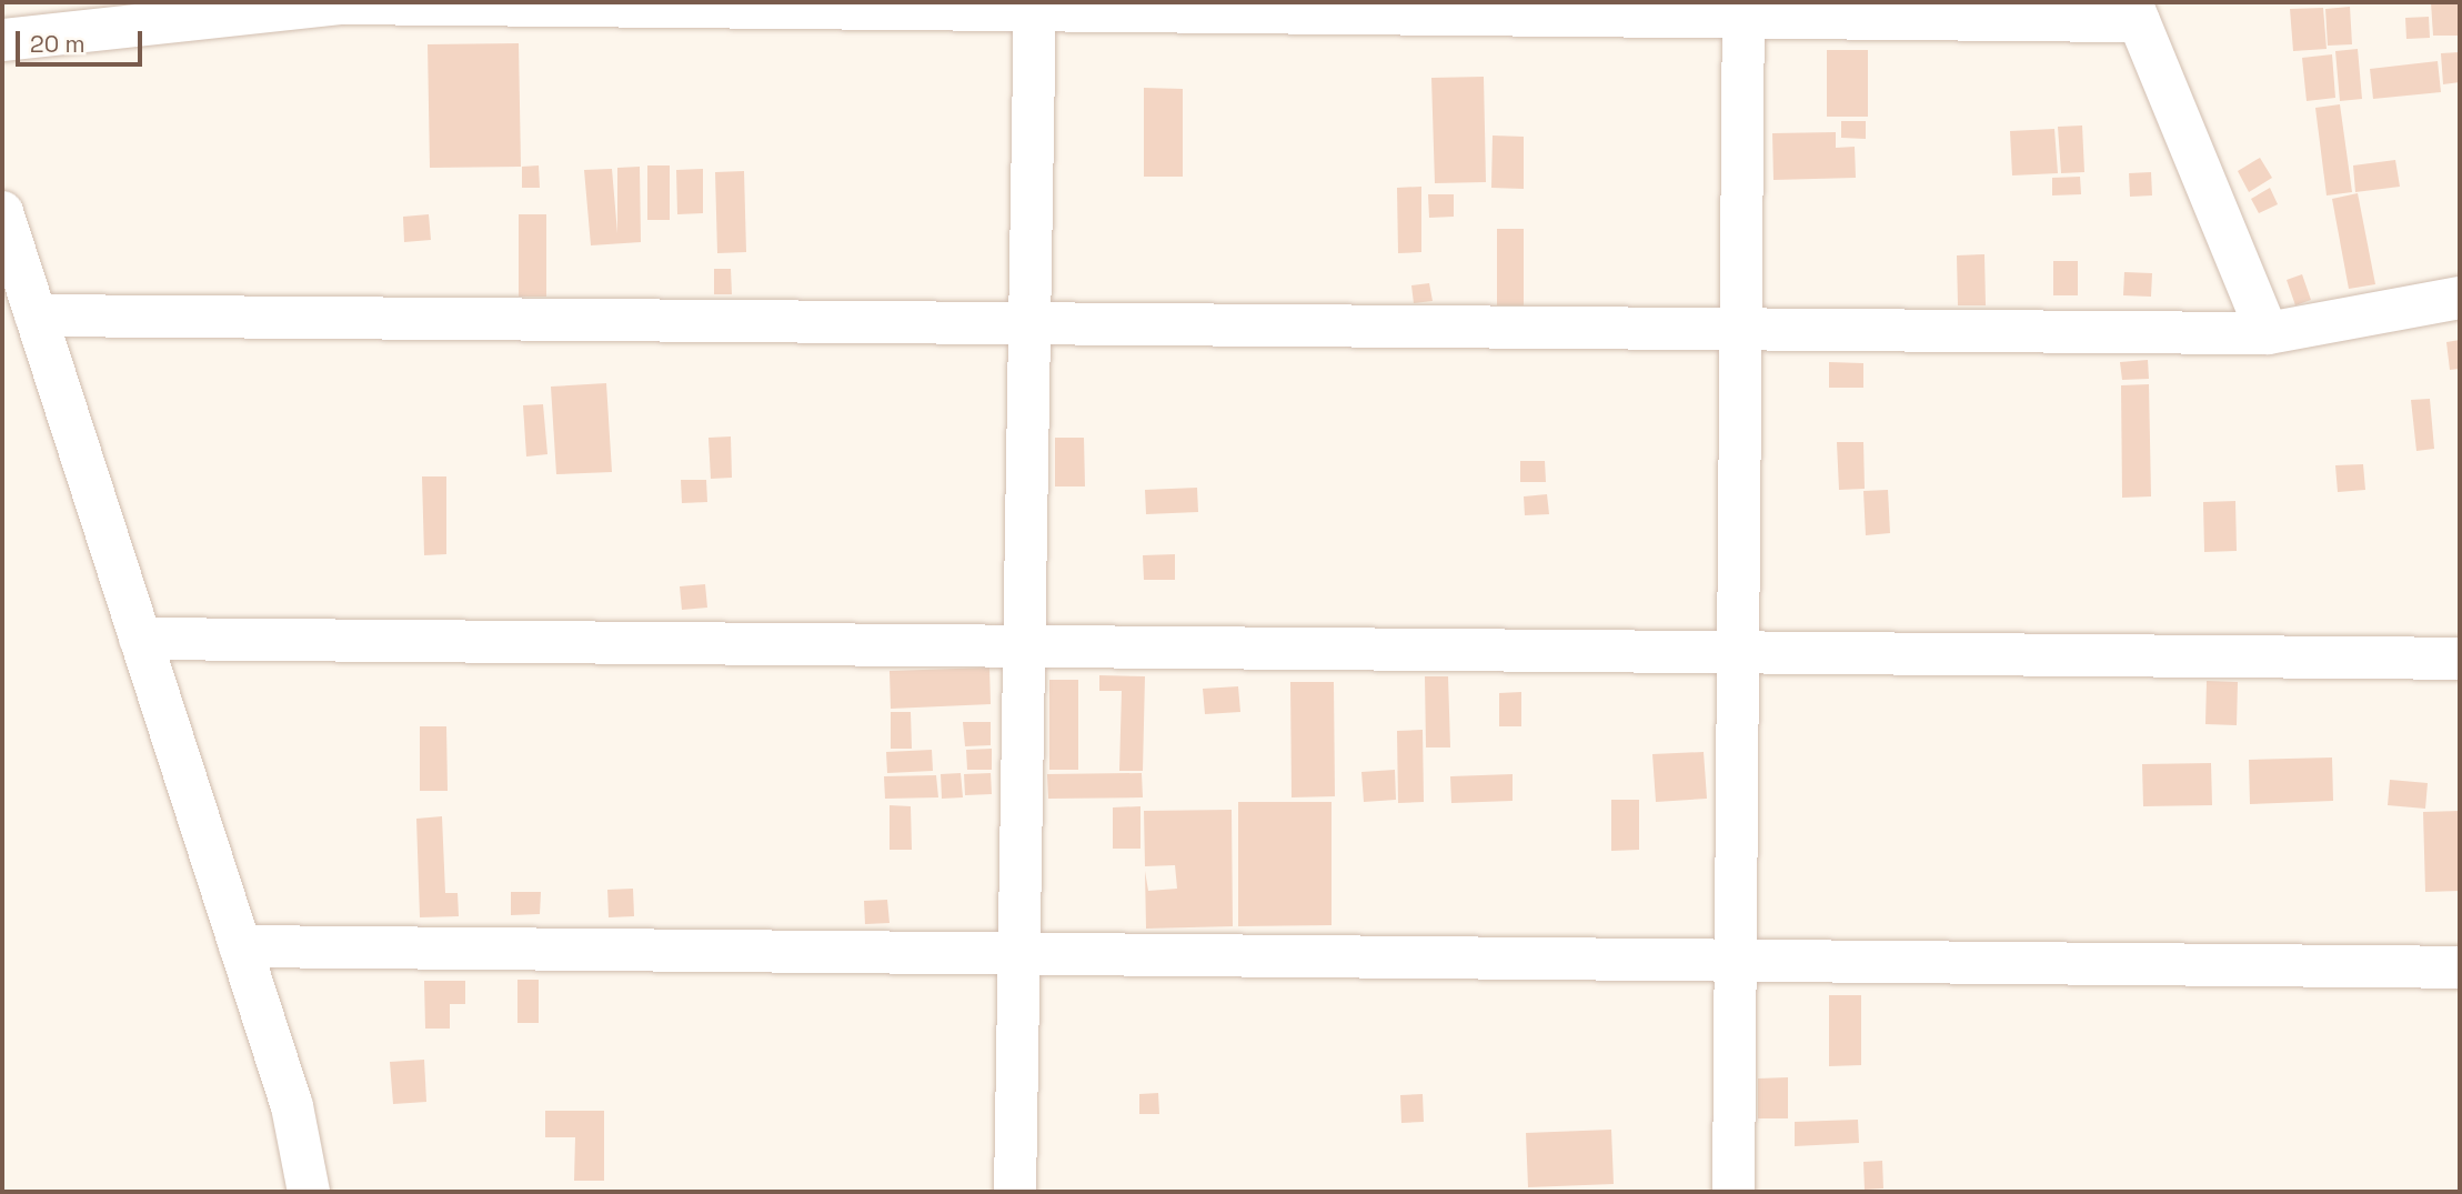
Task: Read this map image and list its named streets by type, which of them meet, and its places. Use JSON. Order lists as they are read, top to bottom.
{
  "scale_bar": "20 m"
}
